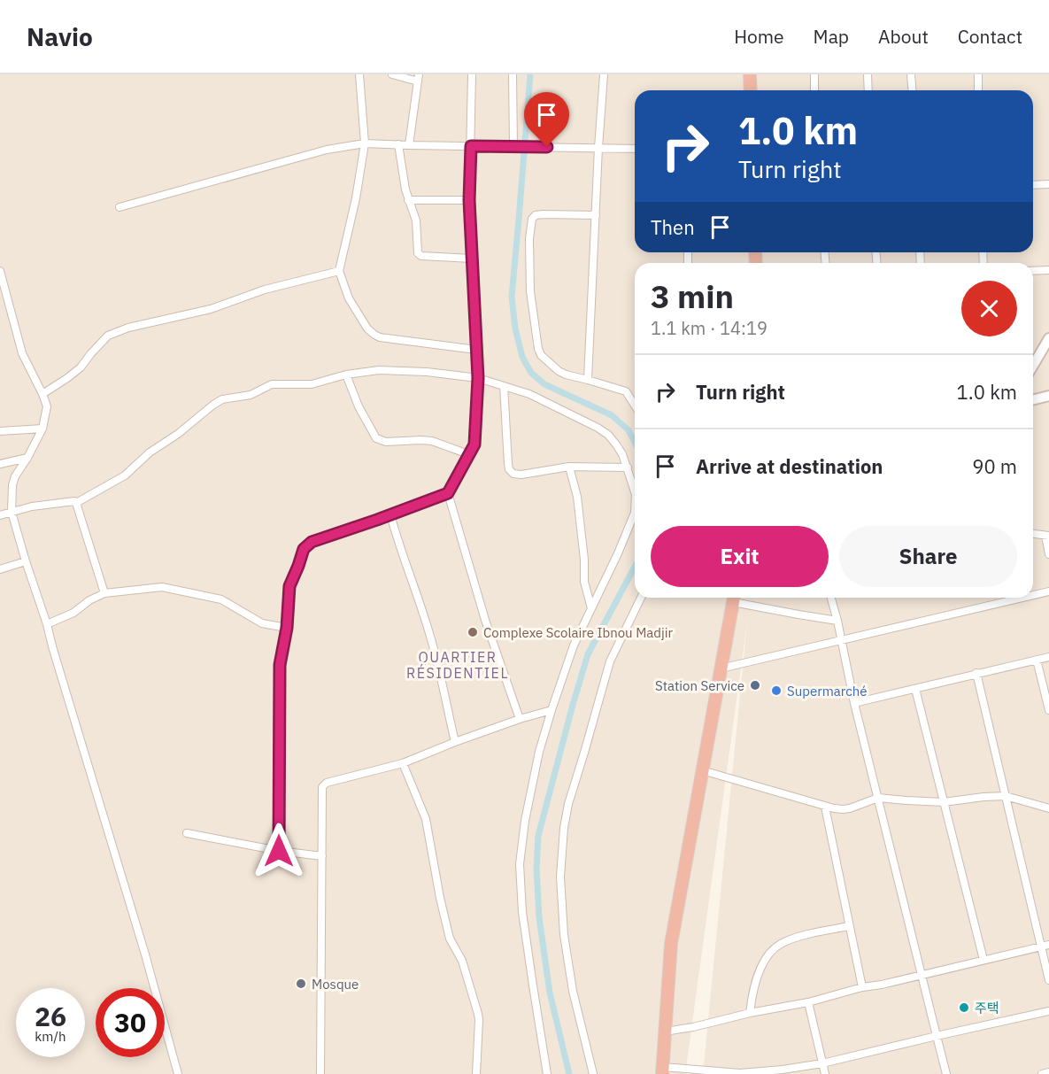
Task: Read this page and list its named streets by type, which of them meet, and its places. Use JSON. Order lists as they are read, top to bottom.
{
  "districts": ["QUARTIER RÉSIDENTIEL"],
  "places": [
    "Complexe Scolaire Ibnou Madjir",
    "Station Service",
    "Supermarché",
    "Mosque",
    "주택"
  ],
  "page": {
    "header": "Navio",
    "nav": [
      "Home",
      "Map",
      "About",
      "Contact"
    ],
    "turn": ["1.0 km", "Turn right"],
    "then": "Then",
    "heading": ["3 min", "1.1 km · 14:19"],
    "list": [
      {
        "name": "Turn right",
        "value": "1.0 km"
      },
      {
        "name": "Arrive at destination",
        "value": "90 m"
      }
    ],
    "buttons": ["Exit", "Share"],
    "speed": "26 km/h",
    "limit": "30"
  }
}
